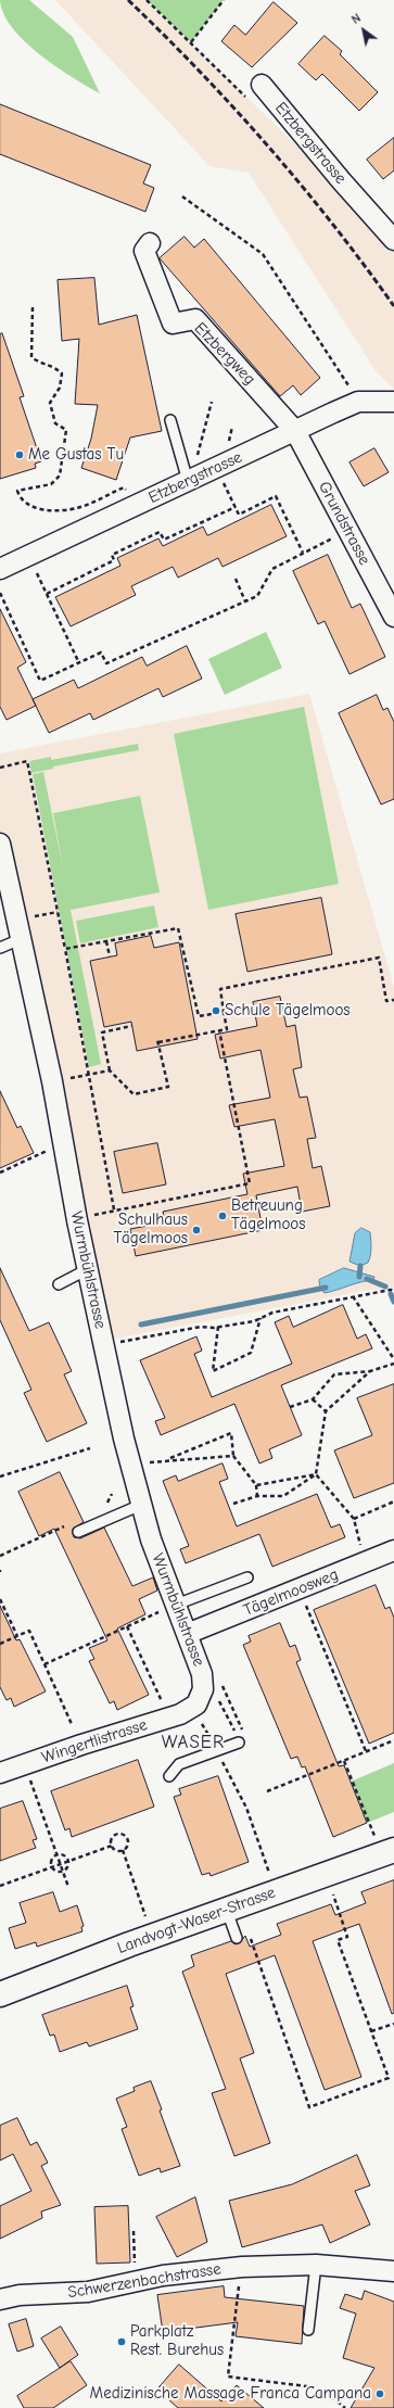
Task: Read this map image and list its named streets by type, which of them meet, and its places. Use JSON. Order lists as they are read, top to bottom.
{
  "streets": {
    "street": [
      "Etzbergstrasse",
      "Etzbergweg",
      "Grundstrasse",
      "Wurmbühlstrasse",
      "Tägelmoosweg",
      "Wingertlistrasse",
      "Landvogt-Waser-Strasse",
      "Schwerzenbachstrasse"
    ]
  },
  "crossings": [
    ["Etzbergstrasse", "Etzbergweg"],
    ["Etzbergstrasse", "Grundstrasse"],
    ["Etzbergweg", "Grundstrasse"],
    ["Wurmbühlstrasse", "Tägelmoosweg"],
    ["Wurmbühlstrasse", "Wingertlistrasse"]
  ],
  "districts": ["WASER"],
  "places": [
    "Me Gustas Tu",
    "Schule Tägelmoos",
    "Betreuung Tägelmoos",
    "Schulhaus Tägelmoos",
    "Parkplatz Rest. Burehus",
    "Medizinische Massage Franca Campana"
  ],
  "north": "top left"
}
